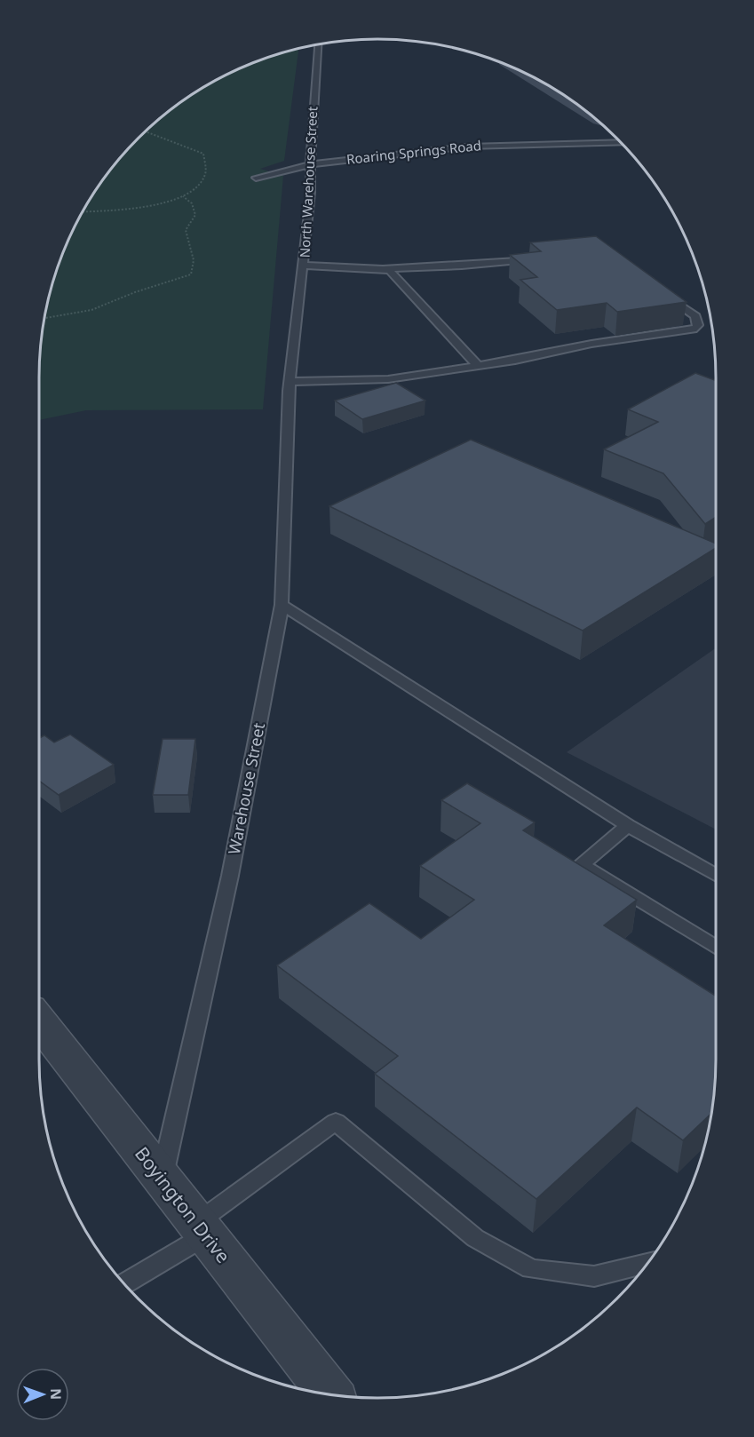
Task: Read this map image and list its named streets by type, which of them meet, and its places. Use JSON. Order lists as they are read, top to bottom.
{
  "streets": {
    "street": ["Boyington Drive"],
    "lane": ["Roaring Springs Road", "North Warehouse Street", "Warehouse Street"]
  },
  "crossings": [
    ["Roaring Springs Road", "North Warehouse Street"],
    ["North Warehouse Street", "Warehouse Street"],
    ["Warehouse Street", "Boyington Drive"]
  ],
  "north": "right"
}
